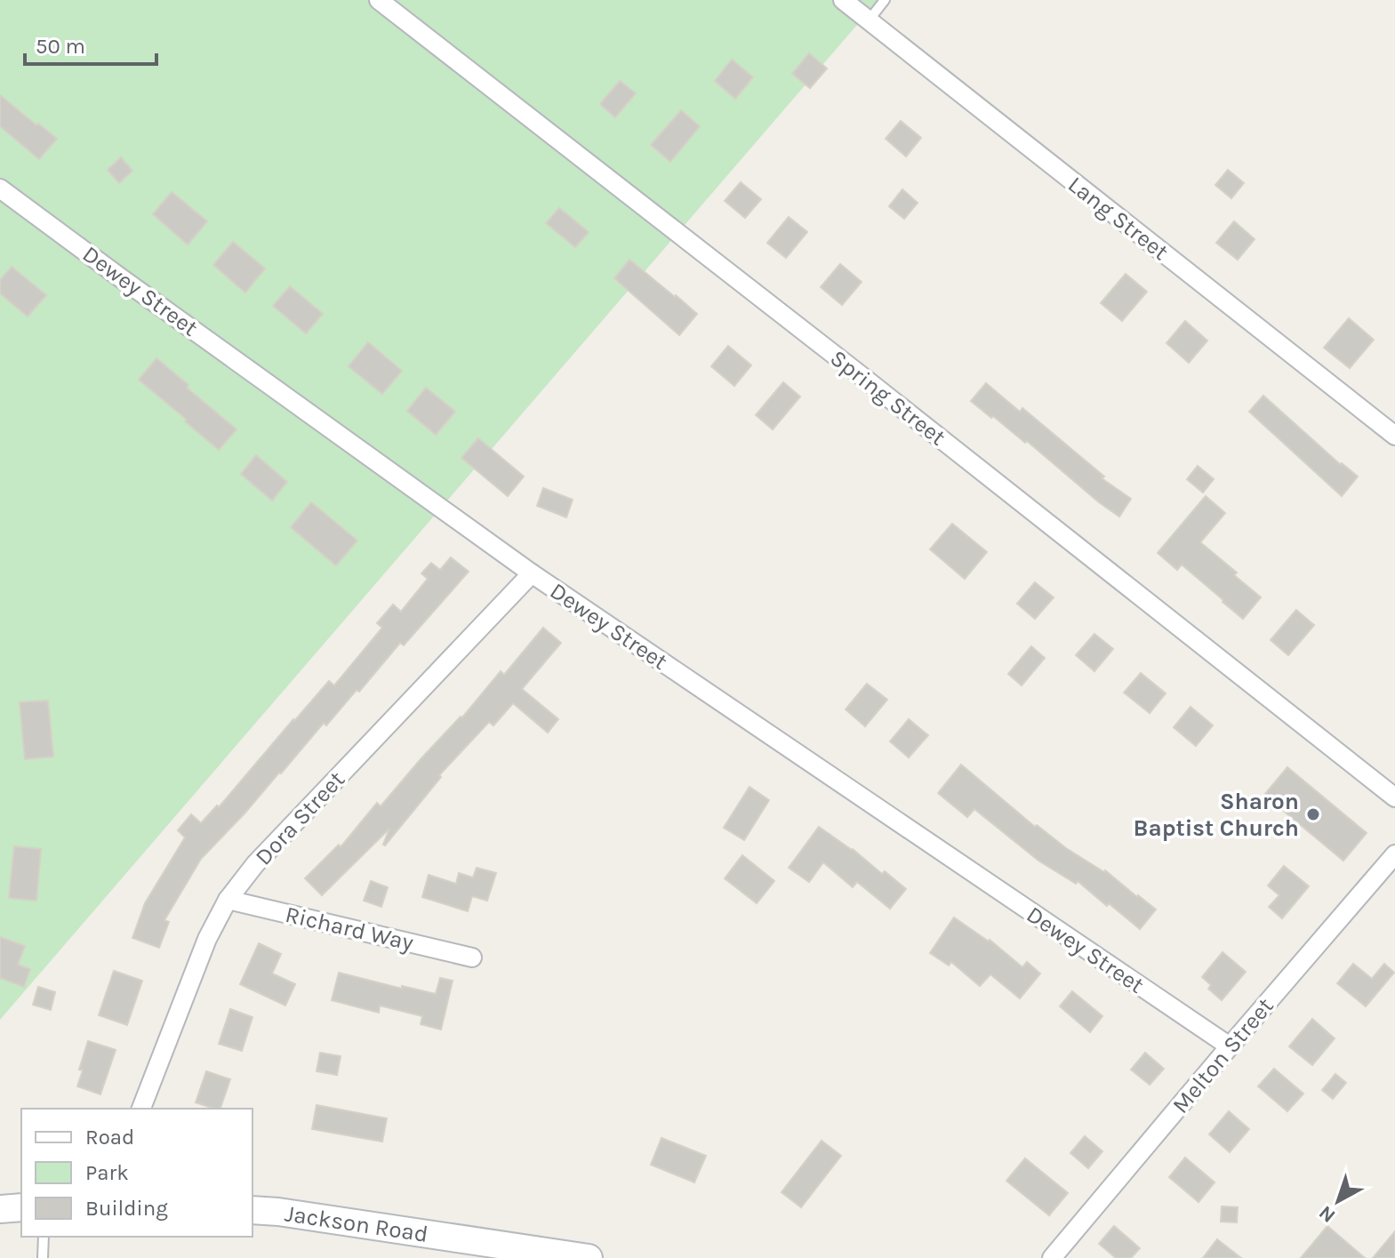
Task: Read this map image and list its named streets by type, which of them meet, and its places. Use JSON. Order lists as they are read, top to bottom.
{
  "streets": {
    "main road": ["Jackson Road"],
    "street": [
      "Lang Street",
      "Dewey Street",
      "Spring Street",
      "Dora Street",
      "Richard Way",
      "Melton Street"
    ]
  },
  "crossings": [
    ["Dewey Street", "Dora Street"],
    ["Dewey Street", "Melton Street"],
    ["Dora Street", "Richard Way"]
  ],
  "places": ["Sharon Baptist Church"],
  "legend": ["Road", "Park", "Building"],
  "scale_bar": "50 m",
  "north": "bottom left"
}
